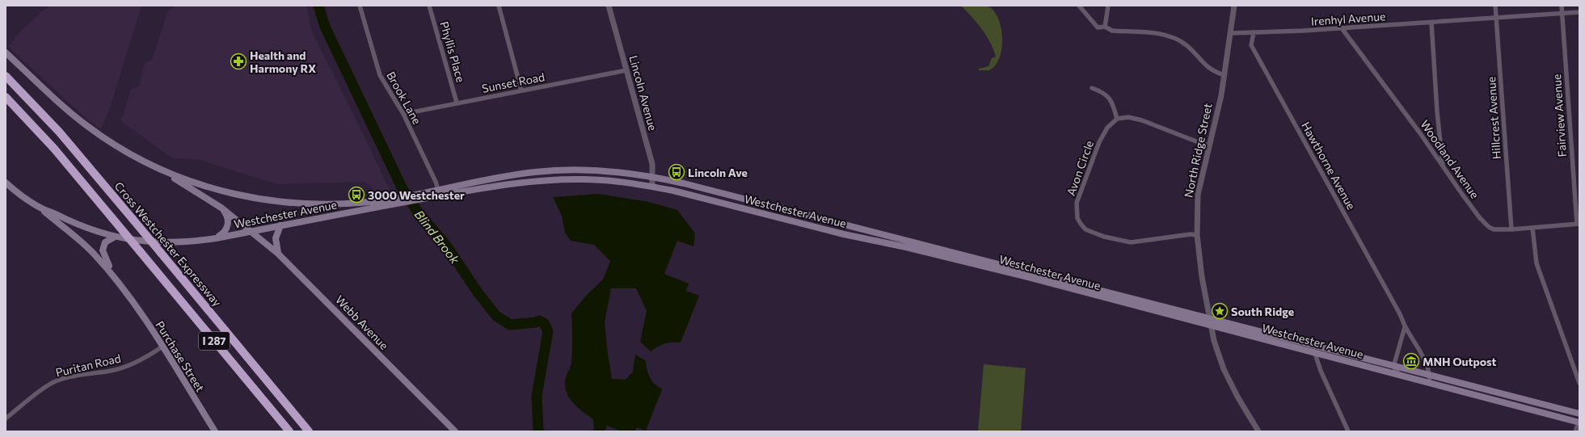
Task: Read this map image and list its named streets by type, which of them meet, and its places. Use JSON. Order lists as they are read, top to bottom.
{
  "streets": {
    "highway": ["Cross Westchester Expressway", "I 287"],
    "main road": ["Westchester Avenue", "Webb Avenue", "Purchase Street"],
    "street": [
      "Irenhyl Avenue",
      "Phyllis Place",
      "Sunset Road",
      "Lincoln Avenue",
      "Brook Lane",
      "Fairview Avenue",
      "Hillcrest Avenue",
      "North Ridge Street",
      "Woodland Avenue",
      "Hawthorne Avenue",
      "Avon Circle",
      "Puritan Road"
    ]
  },
  "crossings": [
    ["Irenhyl Avenue", "Fairview Avenue"],
    ["Irenhyl Avenue", "Hillcrest Avenue"],
    ["Irenhyl Avenue", "Woodland Avenue"],
    ["Irenhyl Avenue", "Hawthorne Avenue"],
    ["Phyllis Place", "Sunset Road"],
    ["Sunset Road", "Lincoln Avenue"],
    ["Sunset Road", "Brook Lane"],
    ["Lincoln Avenue", "Westchester Avenue"],
    ["Brook Lane", "Westchester Avenue"],
    ["Fairview Avenue", "Woodland Avenue"],
    ["Hillcrest Avenue", "Woodland Avenue"],
    ["North Ridge Street", "Avon Circle"],
    ["North Ridge Street", "Westchester Avenue"],
    ["Hawthorne Avenue", "Westchester Avenue"],
    ["Westchester Avenue", "Webb Avenue"],
    ["Purchase Street", "Puritan Road"]
  ],
  "water": ["Blind Brook"],
  "places": {
    "pharmacy": ["Health and Harmony RX"],
    "bus stop": ["Lincoln Ave", "3000 Westchester"],
    "place": ["South Ridge"],
    "museum": ["MNH Outpost"]
  }
}
